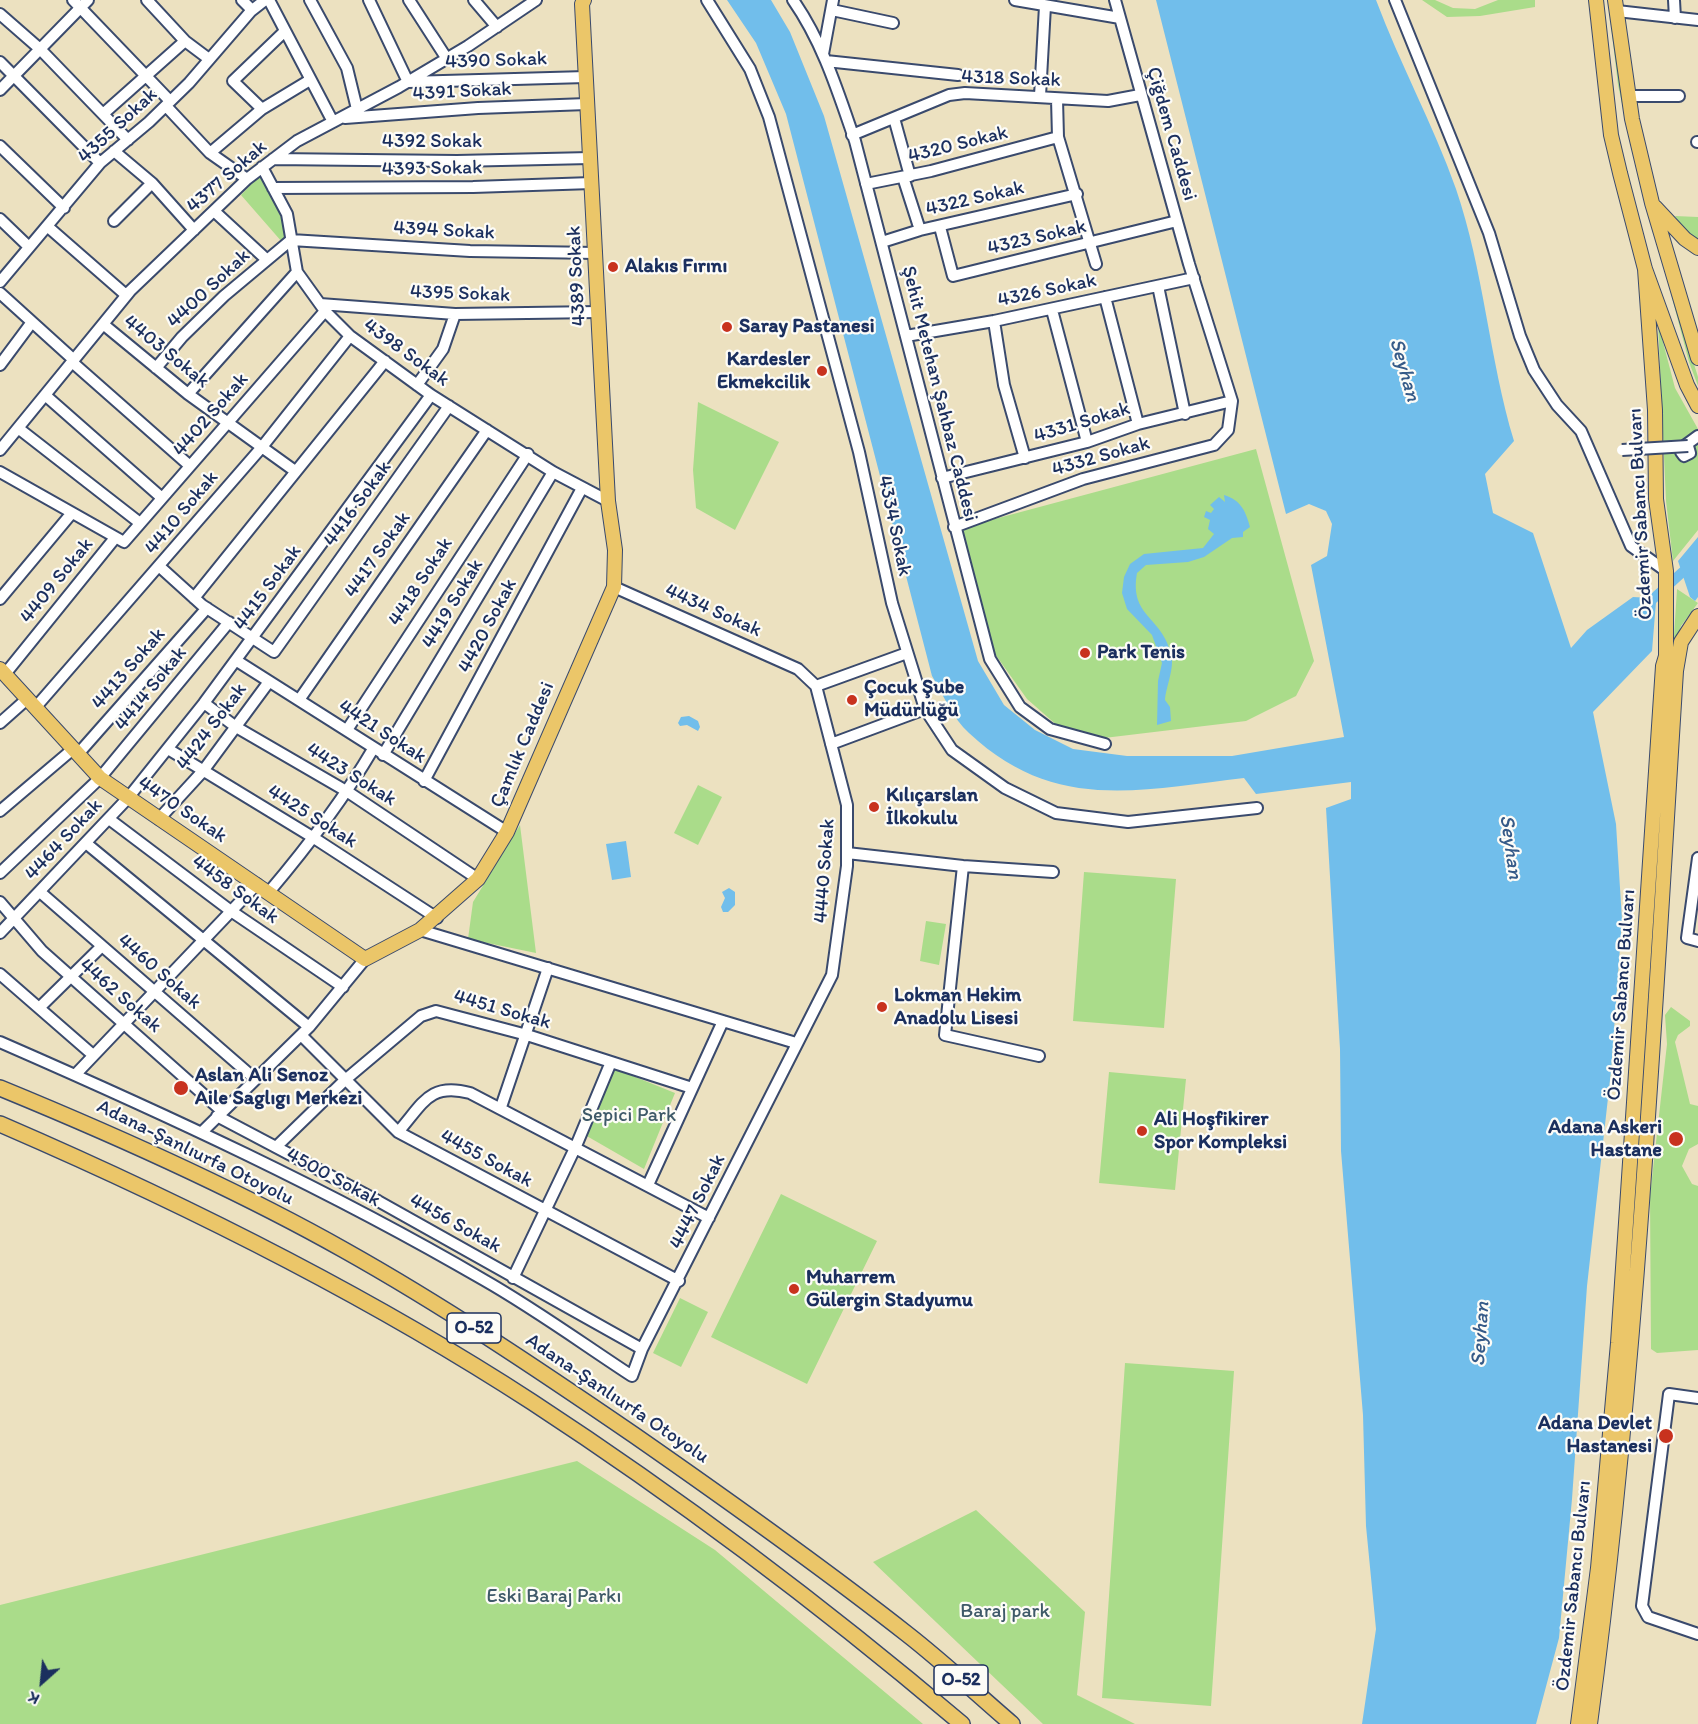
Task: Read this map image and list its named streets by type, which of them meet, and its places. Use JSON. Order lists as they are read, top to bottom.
{
  "streets": {
    "highway": ["Adana-Şanlıurfa Otoyolu", "O-52"],
    "main road": [
      "4389 Sokak",
      "Özdemir Sabancı Bulvarı",
      "Çamlık Caddesi",
      "4470 Sokak"
    ],
    "street": [
      "4390 Sokak",
      "4318 Sokak",
      "4391 Sokak",
      "4355 Sokak",
      "Çiğdem Caddesi",
      "4392 Sokak",
      "4320 Sokak",
      "4393 Sokak",
      "4377 Sokak",
      "4322 Sokak",
      "4394 Sokak",
      "4323 Sokak",
      "4400 Sokak",
      "4326 Sokak",
      "4395 Sokak",
      "4403 Sokak",
      "4398 Sokak",
      "Şehit Metehan Şahbaz Caddesi",
      "4402 Sokak",
      "4331 Sokak",
      "4332 Sokak",
      "4416 Sokak",
      "4410 Sokak",
      "4334 Sokak",
      "4417 Sokak",
      "4409 Sokak",
      "4418 Sokak",
      "4415 Sokak",
      "4419 Sokak",
      "4434 Sokak",
      "4420 Sokak",
      "4413 Sokak",
      "4414 Sokak",
      "4424 Sokak",
      "4421 Sokak",
      "4423 Sokak",
      "4425 Sokak",
      "4464 Sokak",
      "4440 Sokak",
      "4458 Sokak",
      "4460 Sokak",
      "4462 Sokak",
      "4451 Sokak",
      "4455 Sokak",
      "4500 Sokak",
      "4447 Sokak",
      "4456 Sokak"
    ]
  },
  "crossings": [
    ["4390 Sokak", "4377 Sokak"],
    ["4390 Sokak", "4389 Sokak"],
    ["4318 Sokak", "Çiğdem Caddesi"],
    ["4318 Sokak", "Şehit Metehan Şahbaz Caddesi"],
    ["4391 Sokak", "4377 Sokak"],
    ["4391 Sokak", "4389 Sokak"],
    ["Çiğdem Caddesi", "4323 Sokak"],
    ["Çiğdem Caddesi", "4326 Sokak"],
    ["Çiğdem Caddesi", "4331 Sokak"],
    ["Çiğdem Caddesi", "4332 Sokak"],
    ["4392 Sokak", "4377 Sokak"],
    ["4392 Sokak", "4389 Sokak"],
    ["4320 Sokak", "Şehit Metehan Şahbaz Caddesi"],
    ["4393 Sokak", "4389 Sokak"],
    ["4393 Sokak", "4398 Sokak"],
    ["4377 Sokak", "4403 Sokak"],
    ["4377 Sokak", "4398 Sokak"],
    ["4322 Sokak", "4323 Sokak"],
    ["4322 Sokak", "Şehit Metehan Şahbaz Caddesi"],
    ["4394 Sokak", "4389 Sokak"],
    ["4394 Sokak", "4400 Sokak"],
    ["4394 Sokak", "4398 Sokak"],
    ["4389 Sokak", "4395 Sokak"],
    ["4389 Sokak", "4398 Sokak"],
    ["4389 Sokak", "Çamlık Caddesi"],
    ["4400 Sokak", "4403 Sokak"],
    ["4400 Sokak", "4398 Sokak"],
    ["4326 Sokak", "Şehit Metehan Şahbaz Caddesi"],
    ["4395 Sokak", "4398 Sokak"],
    ["4395 Sokak", "4402 Sokak"],
    ["4403 Sokak", "4402 Sokak"],
    ["4403 Sokak", "4410 Sokak"],
    ["4398 Sokak", "4402 Sokak"],
    ["4398 Sokak", "4416 Sokak"],
    ["4398 Sokak", "4410 Sokak"],
    ["4398 Sokak", "4417 Sokak"],
    ["4398 Sokak", "4418 Sokak"],
    ["4398 Sokak", "4415 Sokak"],
    ["4398 Sokak", "4419 Sokak"],
    ["4398 Sokak", "4420 Sokak"],
    ["Şehit Metehan Şahbaz Caddesi", "4331 Sokak"],
    ["Şehit Metehan Şahbaz Caddesi", "4332 Sokak"],
    ["4402 Sokak", "4409 Sokak"],
    ["4331 Sokak", "4332 Sokak"],
    ["4416 Sokak", "4415 Sokak"],
    ["4410 Sokak", "4470 Sokak"],
    ["4417 Sokak", "4421 Sokak"],
    ["4409 Sokak", "4470 Sokak"],
    ["4418 Sokak", "4421 Sokak"],
    ["4415 Sokak", "4421 Sokak"],
    ["4415 Sokak", "4423 Sokak"],
    ["4415 Sokak", "4470 Sokak"],
    ["4415 Sokak", "4425 Sokak"],
    ["4415 Sokak", "4464 Sokak"],
    ["4419 Sokak", "4421 Sokak"],
    ["4419 Sokak", "4423 Sokak"],
    ["4419 Sokak", "4470 Sokak"],
    ["4419 Sokak", "4425 Sokak"],
    ["4419 Sokak", "4458 Sokak"],
    ["4419 Sokak", "4460 Sokak"],
    ["4419 Sokak", "4462 Sokak"],
    ["4419 Sokak", "4455 Sokak"],
    ["4419 Sokak", "4500 Sokak"],
    ["4434 Sokak", "Çamlık Caddesi"],
    ["4434 Sokak", "4440 Sokak"],
    ["4420 Sokak", "4421 Sokak"],
    ["4413 Sokak", "4470 Sokak"],
    ["4414 Sokak", "4470 Sokak"],
    ["4424 Sokak", "4421 Sokak"],
    ["4424 Sokak", "4423 Sokak"],
    ["4424 Sokak", "4470 Sokak"],
    ["4424 Sokak", "4425 Sokak"],
    ["4421 Sokak", "Çamlık Caddesi"],
    ["Çamlık Caddesi", "4423 Sokak"],
    ["Çamlık Caddesi", "4470 Sokak"],
    ["Çamlık Caddesi", "4425 Sokak"],
    ["Çamlık Caddesi", "4458 Sokak"],
    ["Çamlık Caddesi", "4460 Sokak"],
    ["Çamlık Caddesi", "4462 Sokak"],
    ["Çamlık Caddesi", "4455 Sokak"],
    ["Çamlık Caddesi", "4500 Sokak"],
    ["Çamlık Caddesi", "4456 Sokak"],
    ["4470 Sokak", "4464 Sokak"],
    ["4464 Sokak", "4458 Sokak"],
    ["4464 Sokak", "4460 Sokak"],
    ["4464 Sokak", "4462 Sokak"],
    ["4464 Sokak", "4455 Sokak"],
    ["4440 Sokak", "4447 Sokak"],
    ["4462 Sokak", "4456 Sokak"],
    ["4451 Sokak", "4455 Sokak"],
    ["4451 Sokak", "4456 Sokak"],
    ["4455 Sokak", "4447 Sokak"],
    ["4500 Sokak", "4447 Sokak"],
    ["4447 Sokak", "4456 Sokak"]
  ],
  "water": ["Seyhan"],
  "parks": ["Sepici Park", "Eski Baraj Parkı", "Baraj park"],
  "places": [
    "Alakıs Fırını",
    "Saray Pastanesi",
    "Kardesler Ekmekcilik",
    "Park Tenis",
    "Çocuk Şube Müdürlüğü",
    "Kılıçarslan İlkokulu",
    "Lokman Hekim Anadolu Lisesi",
    "Aslan Ali Senoz Aile Saglıgı Merkezi",
    "Ali Hoşfikirer Spor Kompleksi",
    "Adana Askeri Hastane",
    "Muharrem Gülergin Stadyumu",
    "Adana Devlet Hastanesi"
  ],
  "north": "bottom left"
}
